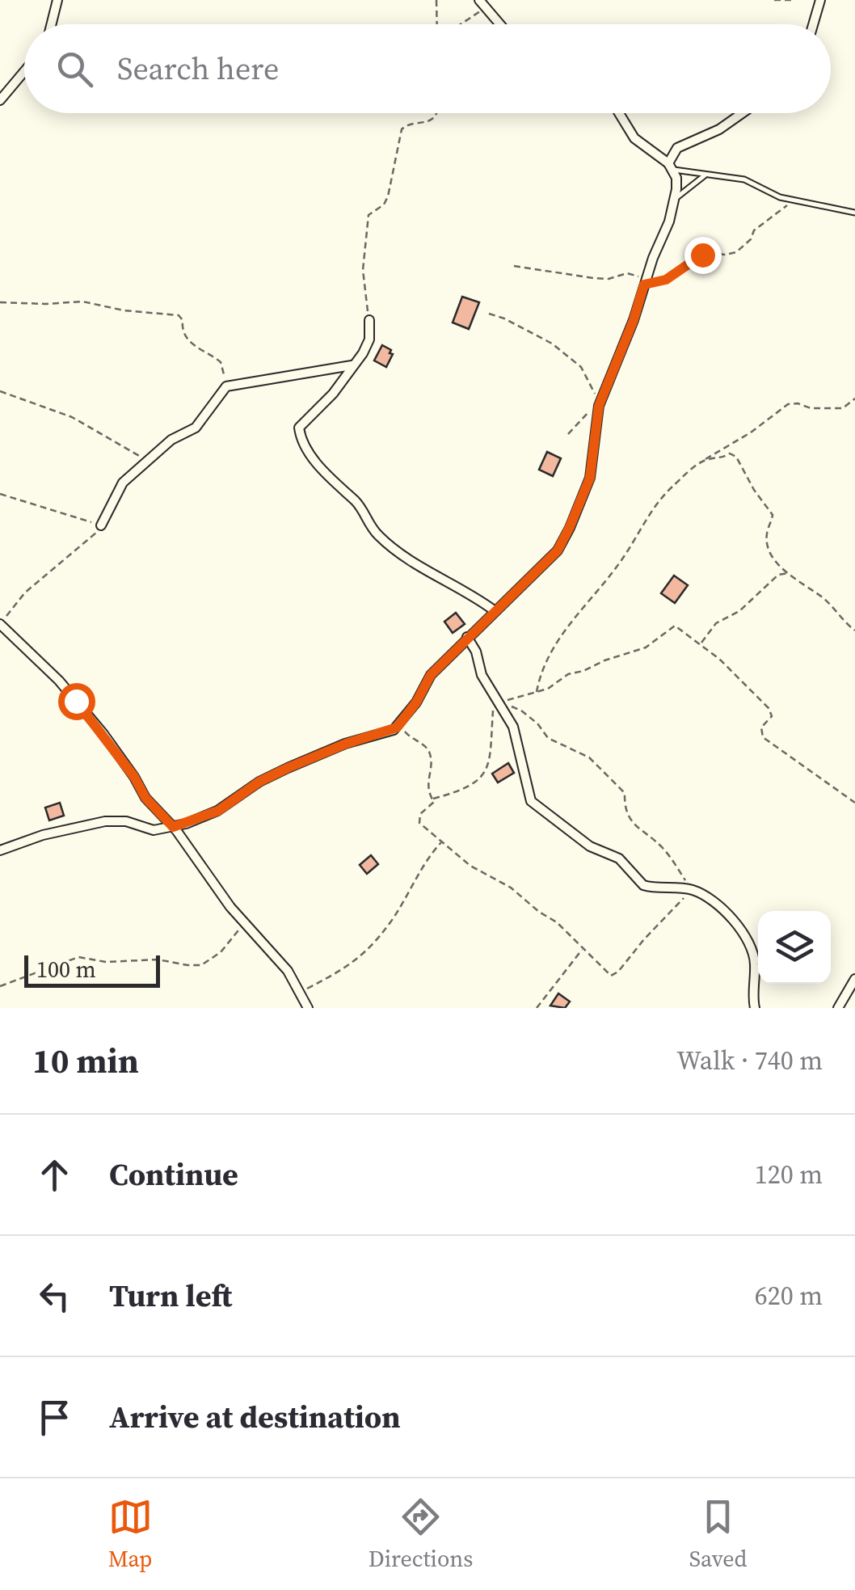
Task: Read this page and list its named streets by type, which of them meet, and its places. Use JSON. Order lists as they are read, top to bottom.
{
  "scale_bar": "100 m",
  "page": {
    "search": "Search here",
    "scale": "100 m",
    "heading": ["10 min", "Walk · 740 m"],
    "list": [
      ["Continue", "120 m"],
      ["Turn left", "620 m"],
      "Arrive at destination"
    ],
    "nav": ["Map", "Directions", "Saved"]
  }
}
